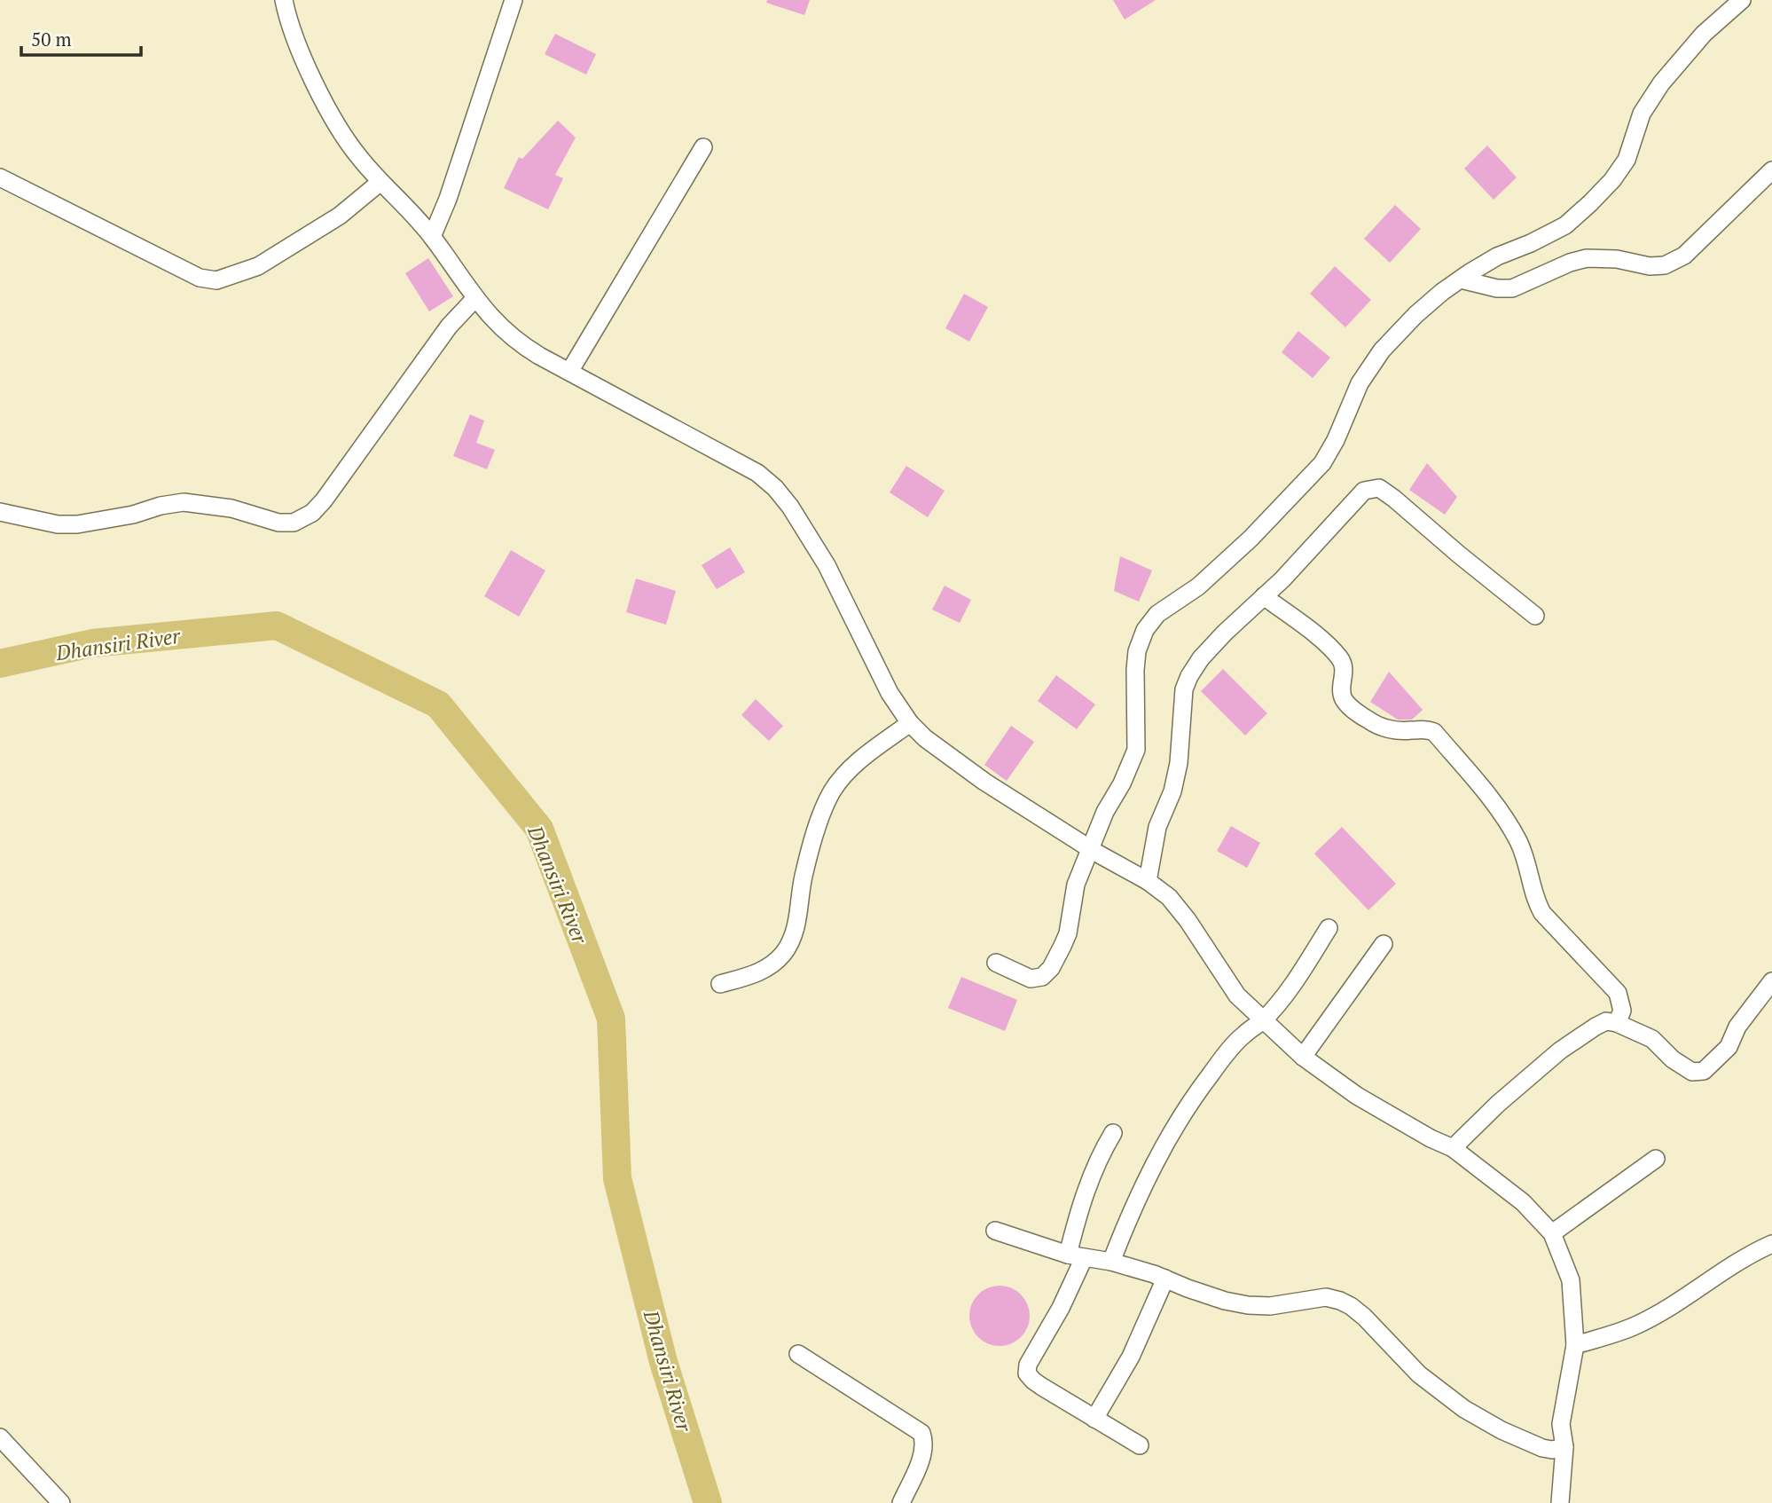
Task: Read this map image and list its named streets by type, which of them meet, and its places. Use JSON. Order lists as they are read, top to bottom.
{
  "water": ["Dhansiri River"],
  "scale_bar": "50 m"
}
